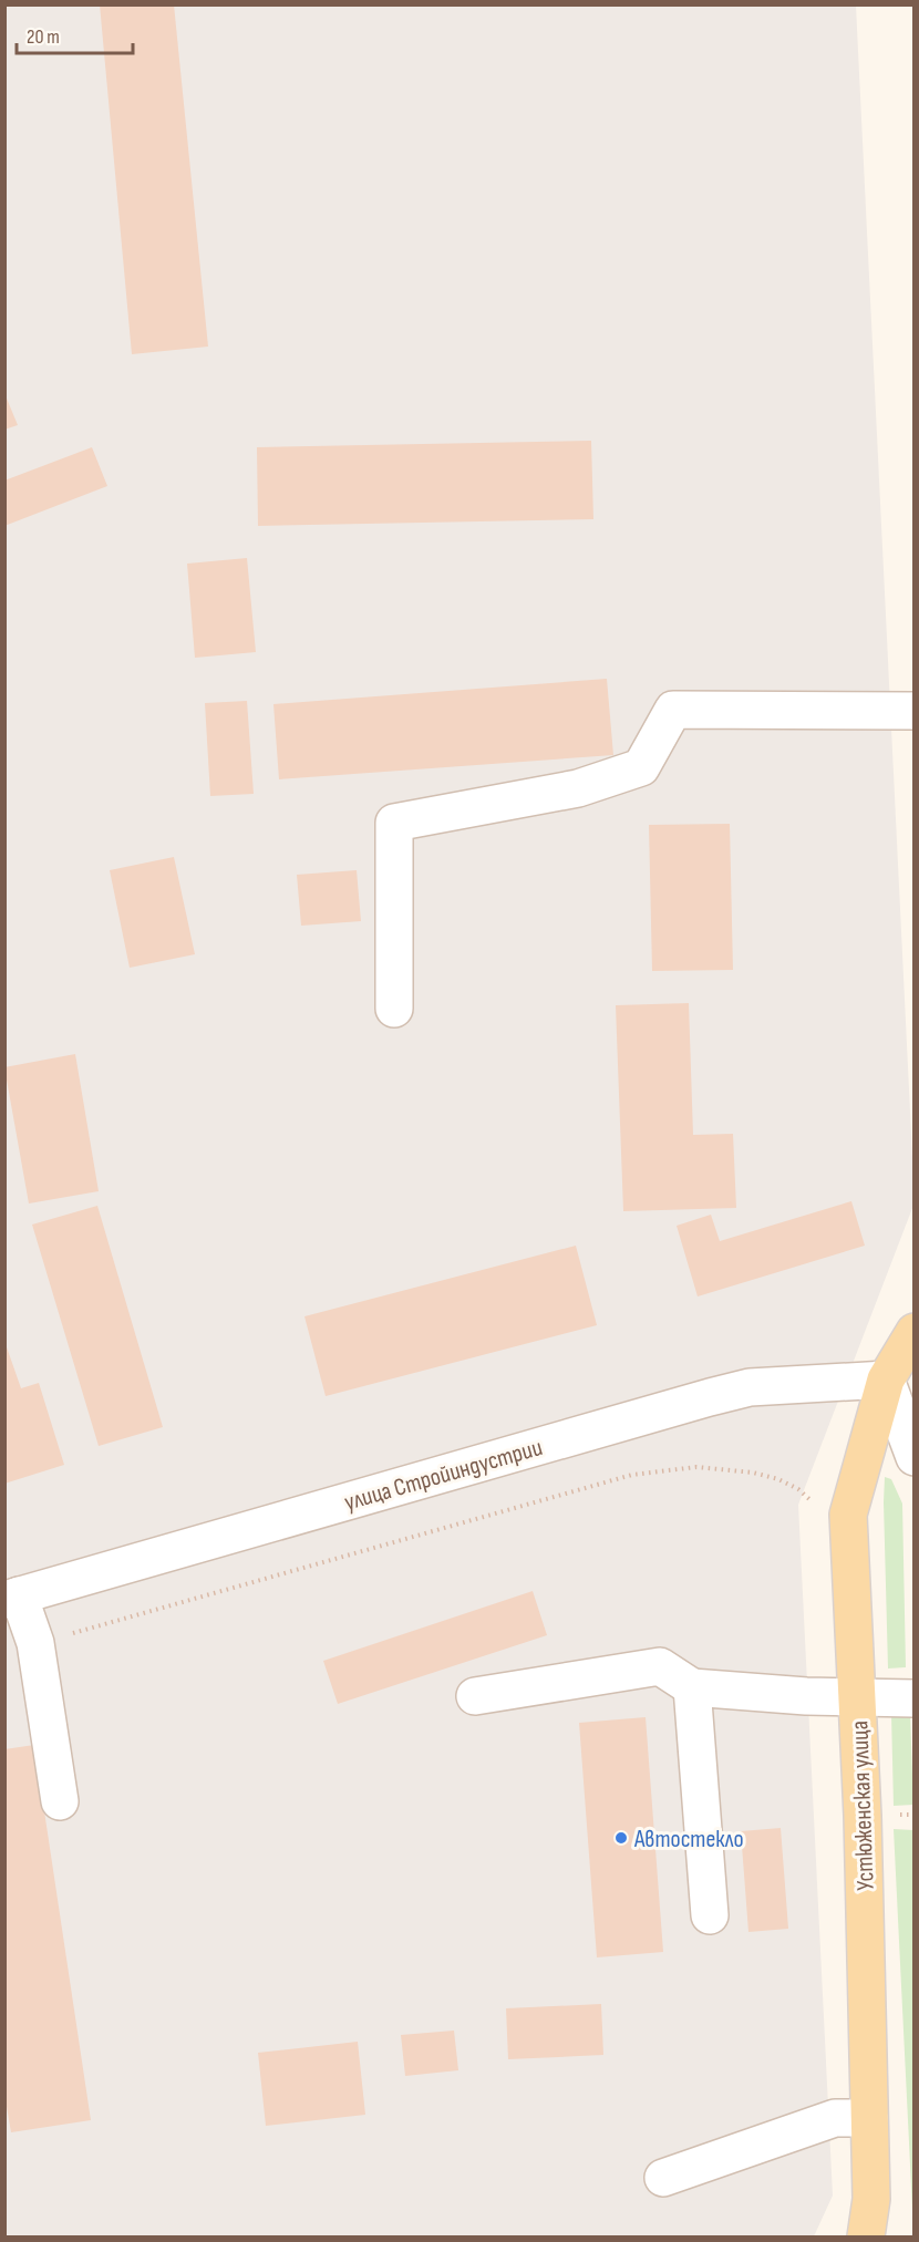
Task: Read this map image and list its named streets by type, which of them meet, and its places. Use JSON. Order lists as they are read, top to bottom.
{
  "streets": {
    "main road": ["Устюженская улица"],
    "street": ["улица Стройиндустрии"]
  },
  "crossings": [
    ["улица Стройиндустрии", "Устюженская улица"]
  ],
  "places": ["Автостекло"],
  "scale_bar": "20 m"
}
